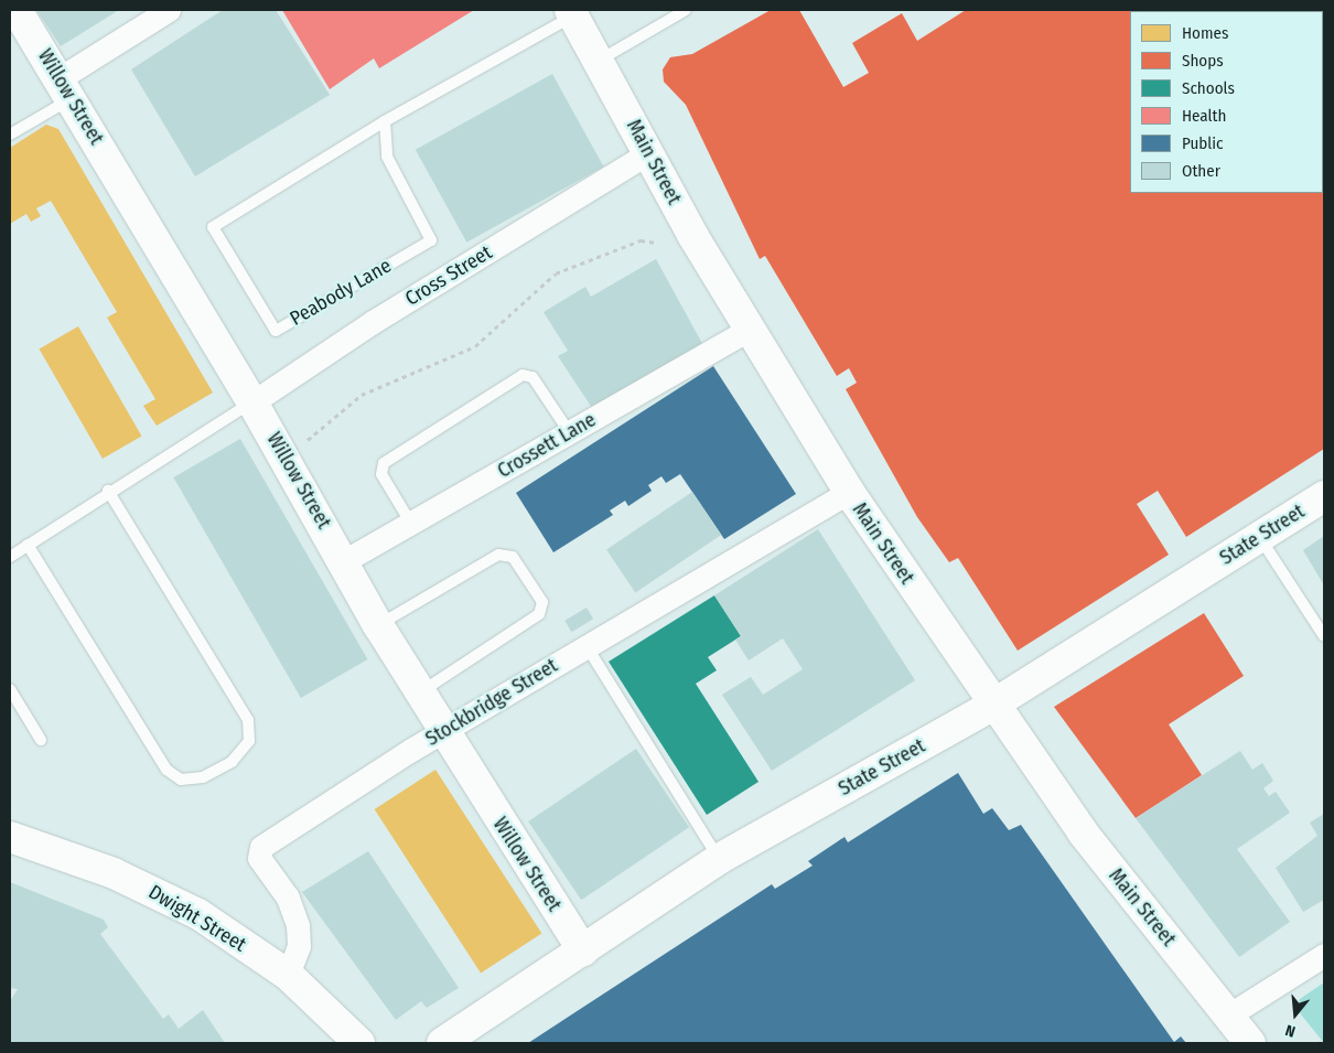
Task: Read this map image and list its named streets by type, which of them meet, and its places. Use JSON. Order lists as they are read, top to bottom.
{
  "streets": {
    "main road": [
      "Willow Street",
      "Main Street",
      "State Street",
      "Dwight Street"
    ],
    "street": ["Cross Street", "Crossett Lane", "Stockbridge Street"],
    "lane": ["Peabody Lane"]
  },
  "crossings": [
    ["Willow Street", "Cross Street"],
    ["Willow Street", "Crossett Lane"],
    ["Willow Street", "State Street"],
    ["Willow Street", "Stockbridge Street"],
    ["Main Street", "Cross Street"],
    ["Main Street", "Peabody Lane"],
    ["Main Street", "Crossett Lane"],
    ["Main Street", "State Street"],
    ["Main Street", "Stockbridge Street"],
    ["Stockbridge Street", "Dwight Street"]
  ],
  "legend": [
    "Homes",
    "Shops",
    "Schools",
    "Health",
    "Public",
    "Other"
  ],
  "north": "bottom"
}
